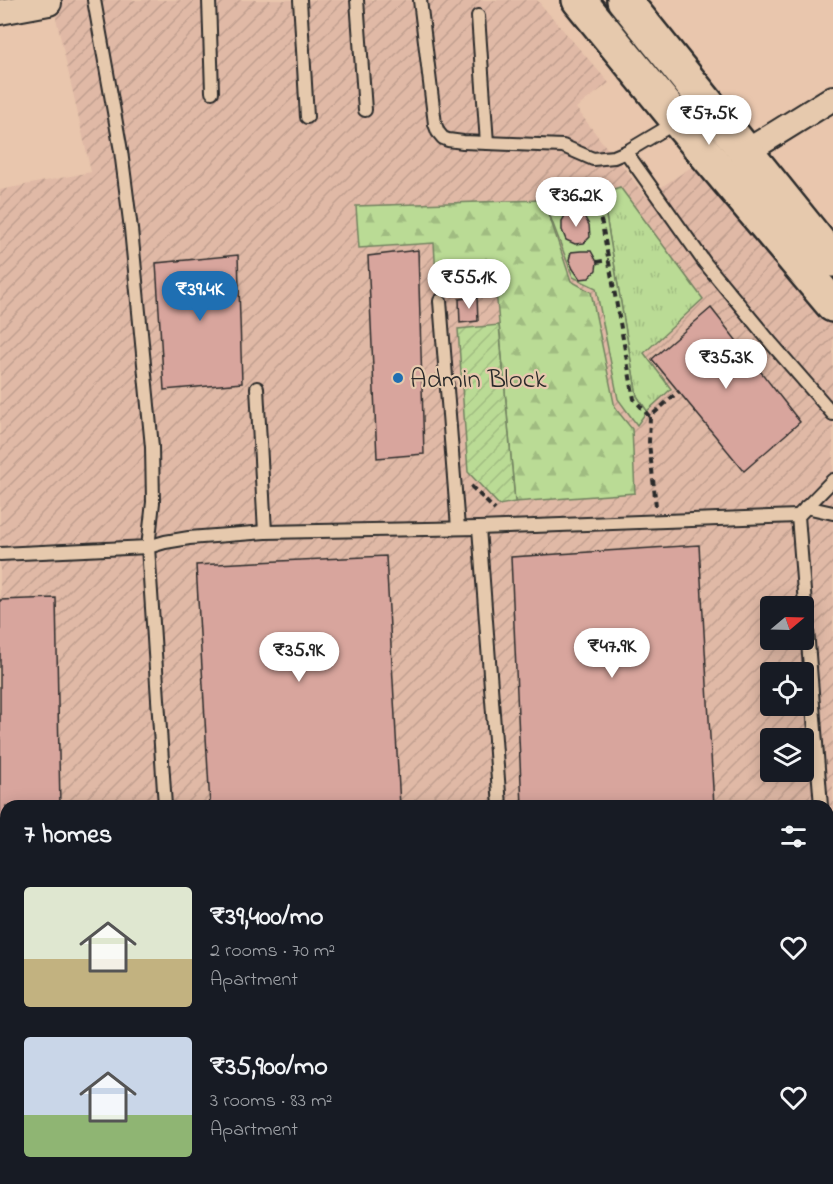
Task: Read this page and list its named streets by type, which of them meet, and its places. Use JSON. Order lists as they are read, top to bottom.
{
  "places": ["Admin Block"],
  "north": "right",
  "page": {
    "price": [
      "₹57.5K",
      "₹36.2K",
      "₹55.1K",
      "₹39.4K",
      "₹35.3K",
      "₹47.9K",
      "₹35.9K"
    ],
    "heading": "7 homes",
    "list": [
      {
        "name": "₹39,400/mo",
        "note": "2 rooms · 70 m² · Apartment"
      },
      {
        "name": "₹35,900/mo",
        "note": "3 rooms · 83 m² · Apartment"
      }
    ]
  }
}
